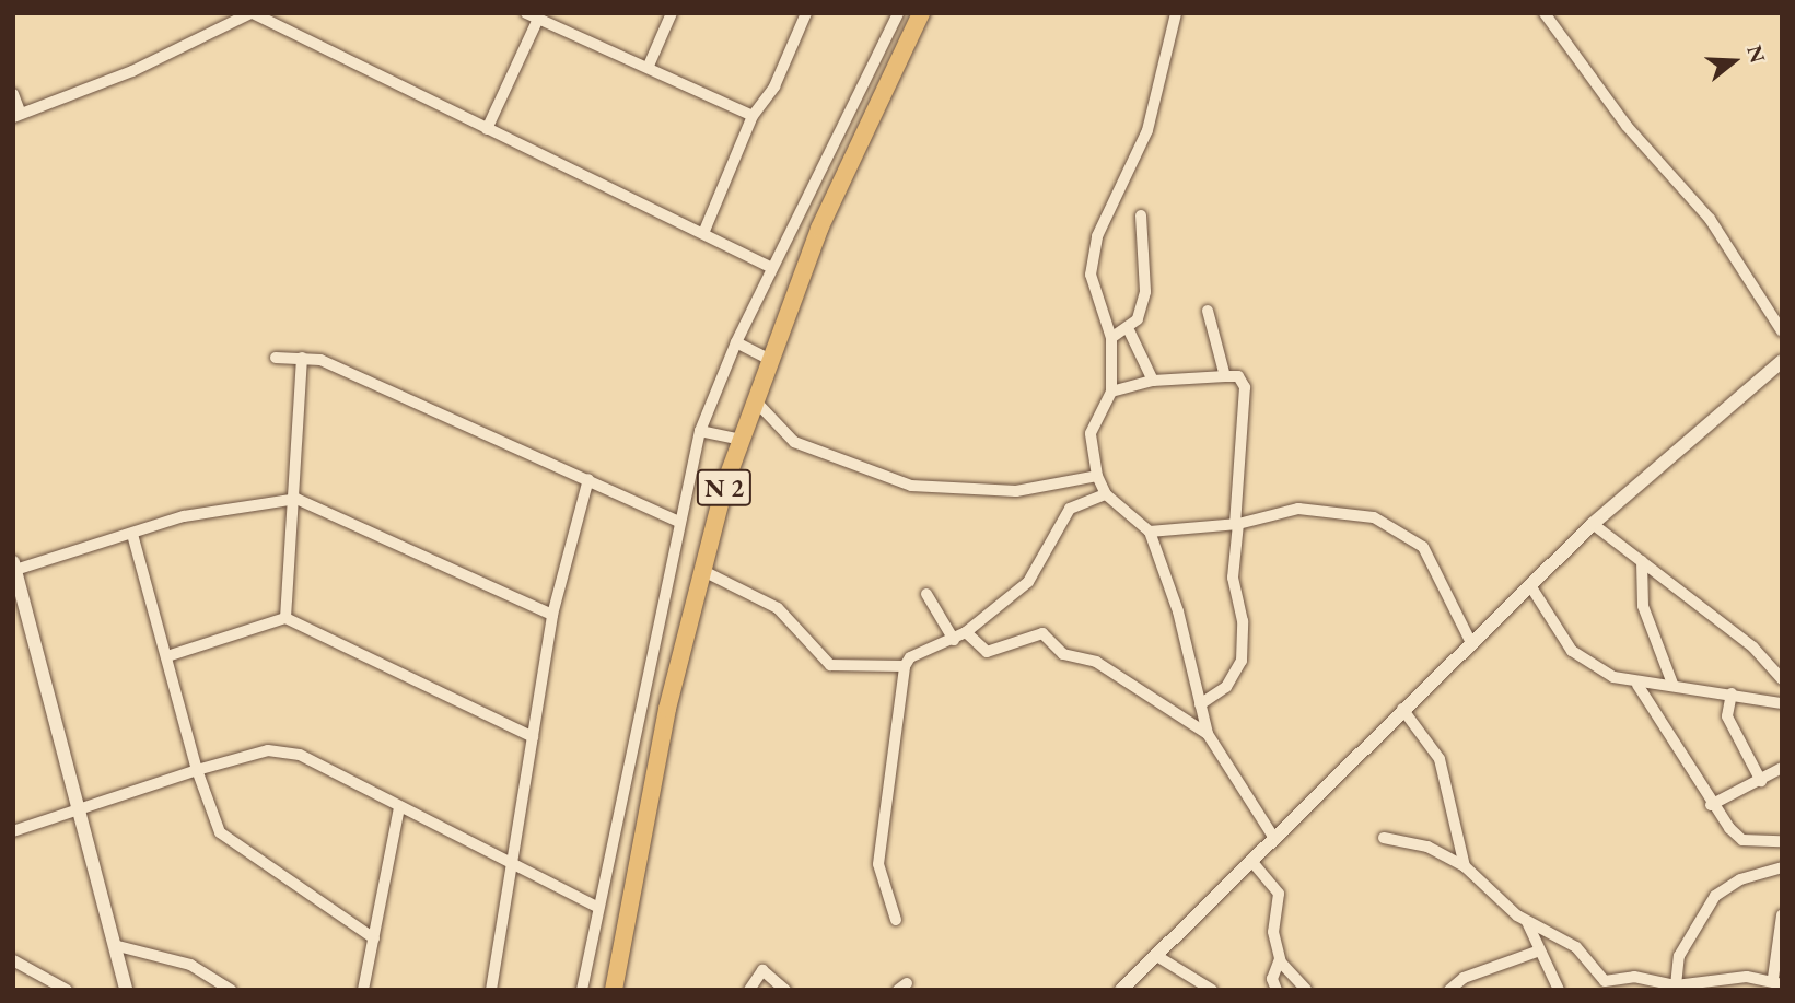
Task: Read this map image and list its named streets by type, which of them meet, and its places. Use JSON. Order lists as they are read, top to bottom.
{
  "streets": {
    "main road": ["N 2"]
  },
  "north": "right"
}
